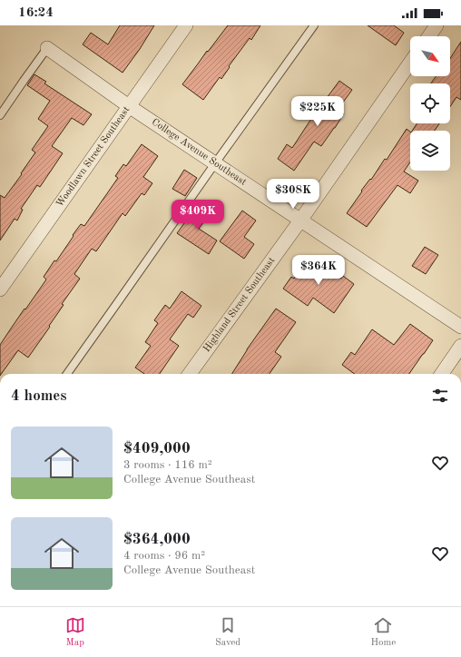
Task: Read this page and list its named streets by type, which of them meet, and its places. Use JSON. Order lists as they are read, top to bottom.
{
  "streets": {
    "street": ["College Avenue Southeast", "Woodlawn Street Southeast", "Highland Street Southeast"]
  },
  "crossings": [
    ["College Avenue Southeast", "Woodlawn Street Southeast"],
    ["College Avenue Southeast", "Highland Street Southeast"]
  ],
  "north": "bottom right",
  "page": {
    "status": "16:24",
    "price": [
      "$225K",
      "$308K",
      "$409K",
      "$364K"
    ],
    "heading": "4 homes",
    "list": [
      {
        "name": "$409,000",
        "note": "3 rooms · 116 m² · College Avenue Southeast"
      },
      {
        "name": "$364,000",
        "note": "4 rooms · 96 m² · College Avenue Southeast"
      }
    ],
    "tabs": ["Map", "Saved", "Home"]
  }
}
